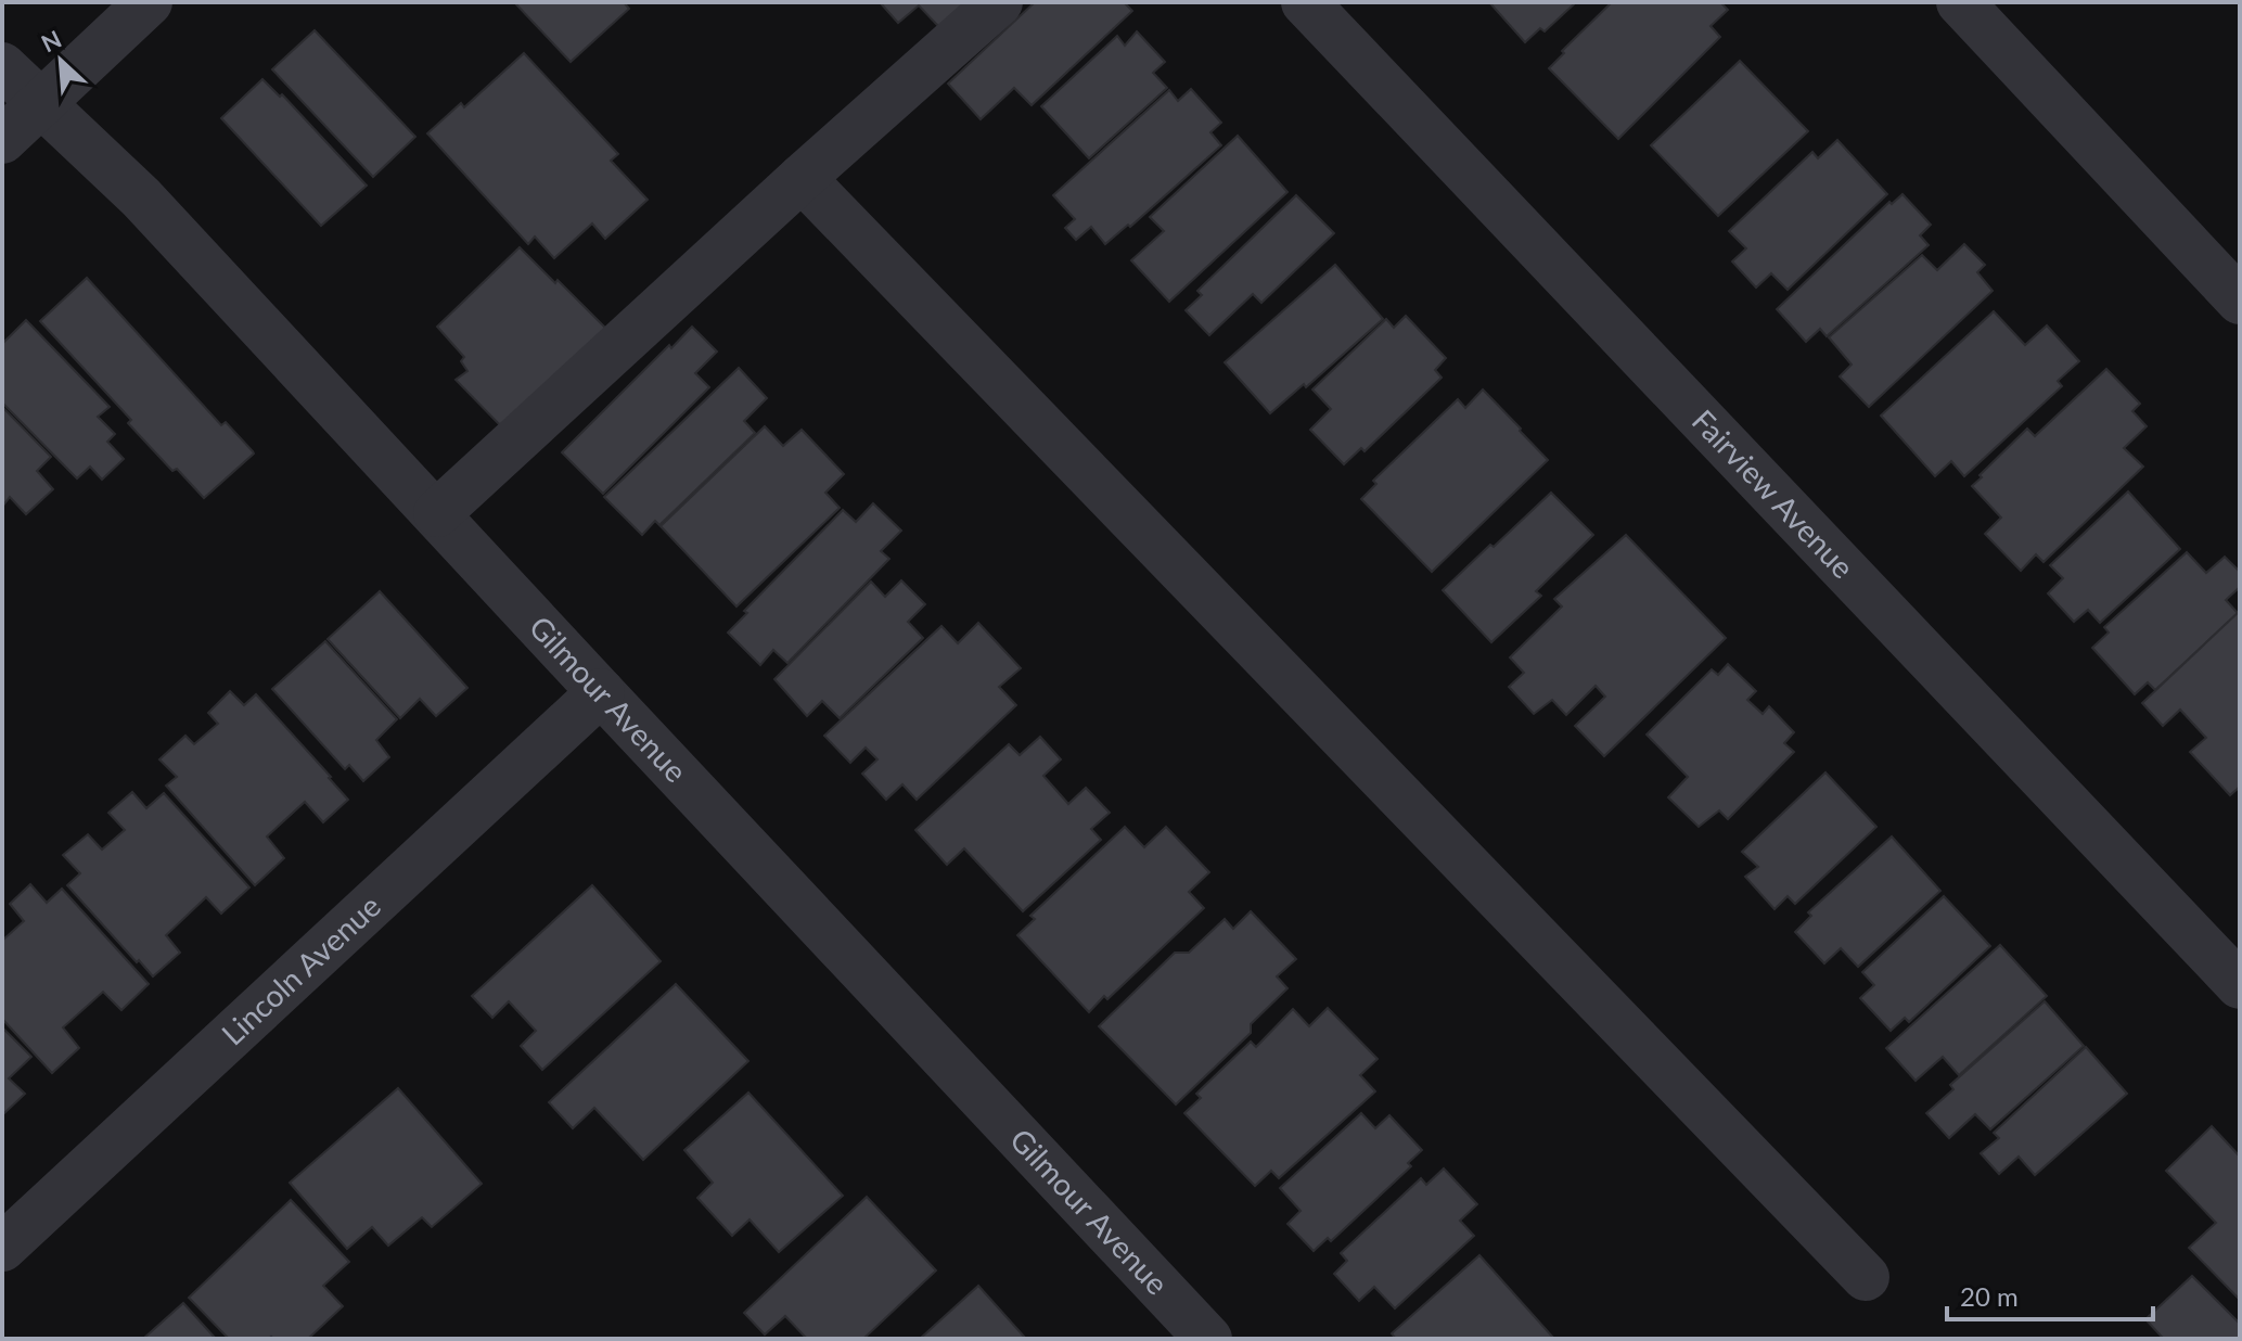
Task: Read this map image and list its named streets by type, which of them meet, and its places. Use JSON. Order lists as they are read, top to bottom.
{
  "streets": {
    "street": ["Fairview Avenue", "Gilmour Avenue", "Lincoln Avenue"]
  },
  "crossings": [
    ["Gilmour Avenue", "Lincoln Avenue"]
  ],
  "scale_bar": "20 m",
  "north": "top left"
}
